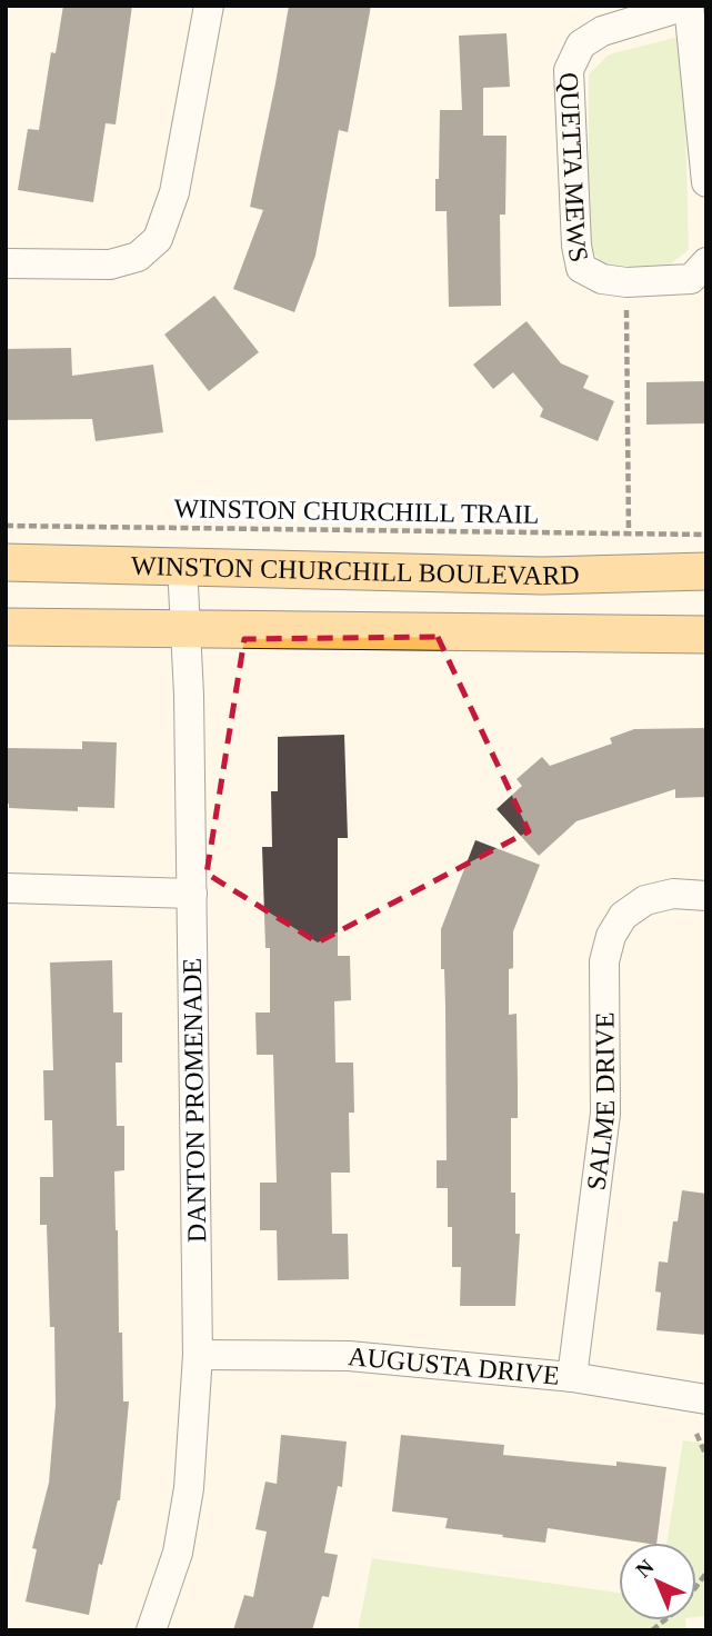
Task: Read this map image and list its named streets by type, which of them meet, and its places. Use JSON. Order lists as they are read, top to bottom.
{
  "streets": {
    "main road": ["WINSTON CHURCHILL BOULEVARD"],
    "street": [
      "QUETTA MEWS",
      "DANTON PROMENADE",
      "SALME DRIVE",
      "AUGUSTA DRIVE"
    ],
    "path": ["WINSTON CHURCHILL TRAIL"]
  },
  "crossings": [
    ["WINSTON CHURCHILL BOULEVARD", "DANTON PROMENADE"],
    ["DANTON PROMENADE", "AUGUSTA DRIVE"],
    ["SALME DRIVE", "AUGUSTA DRIVE"]
  ],
  "north": "top left"
}
